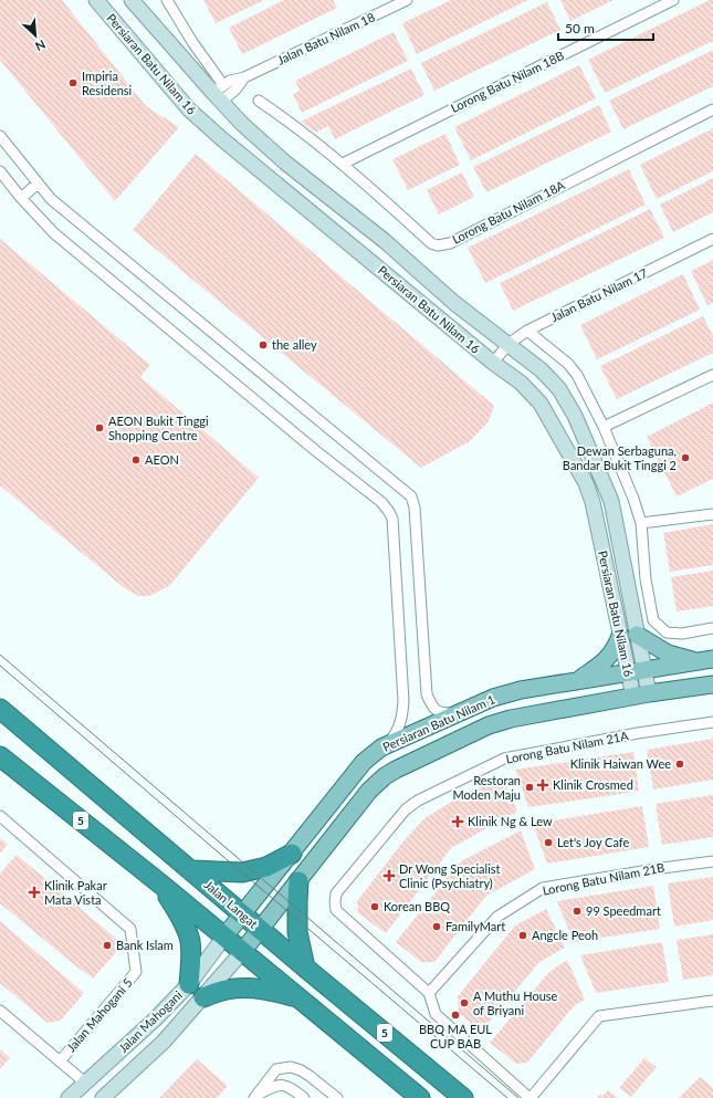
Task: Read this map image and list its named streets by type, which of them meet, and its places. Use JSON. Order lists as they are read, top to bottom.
{
  "streets": {
    "highway": ["5", "Jalan Langat"],
    "main road": ["Persiaran Batu Nilam 1"],
    "street": [
      "Jalan Batu Nilam 18",
      "Persiaran Batu Nilam 16",
      "Lorong Batu Nilam 18B",
      "Lorong Batu Nilam 18A",
      "Jalan Batu Nilam 17",
      "Lorong Batu Nilam 21A",
      "Lorong Batu Nilam 21B",
      "Jalan Mahogani 5",
      "Jalan Mahogani"
    ]
  },
  "crossings": [
    ["Jalan Batu Nilam 18", "Persiaran Batu Nilam 16"],
    ["Persiaran Batu Nilam 16", "Jalan Batu Nilam 17"],
    ["Persiaran Batu Nilam 16", "Persiaran Batu Nilam 1"],
    ["Lorong Batu Nilam 18B", "Lorong Batu Nilam 18A"],
    ["Persiaran Batu Nilam 1", "5"],
    ["Persiaran Batu Nilam 1", "Jalan Langat"],
    ["Persiaran Batu Nilam 1", "Jalan Mahogani"],
    ["Lorong Batu Nilam 21A", "Lorong Batu Nilam 21B"],
    ["5", "Jalan Mahogani"]
  ],
  "places": {
    "other": [
      "Impiria Residensi",
      "the alley",
      "AEON Bukit Tinggi Shopping Centre",
      "Dewan Serbaguna, Bandar Bukit Tinggi 2",
      "AEON",
      "Klinik Haiwan Wee",
      "Restoran Moden Maju",
      "Let's Joy Cafe",
      "Korean BBQ",
      "99 Speedmart",
      "FamilyMart",
      "Angcle Peoh",
      "Bank Islam",
      "A Muthu House of Briyani",
      "BBQ MA EUL CUP BAB"
    ],
    "health": [
      "Klinik Crosmed",
      "Klinik Ng & Lew",
      "Dr Wong Specialist Clinic (Psychiatry)",
      "Klinik Pakar Mata Vista"
    ]
  },
  "scale_bar": "50 m",
  "north": "bottom right"
}
